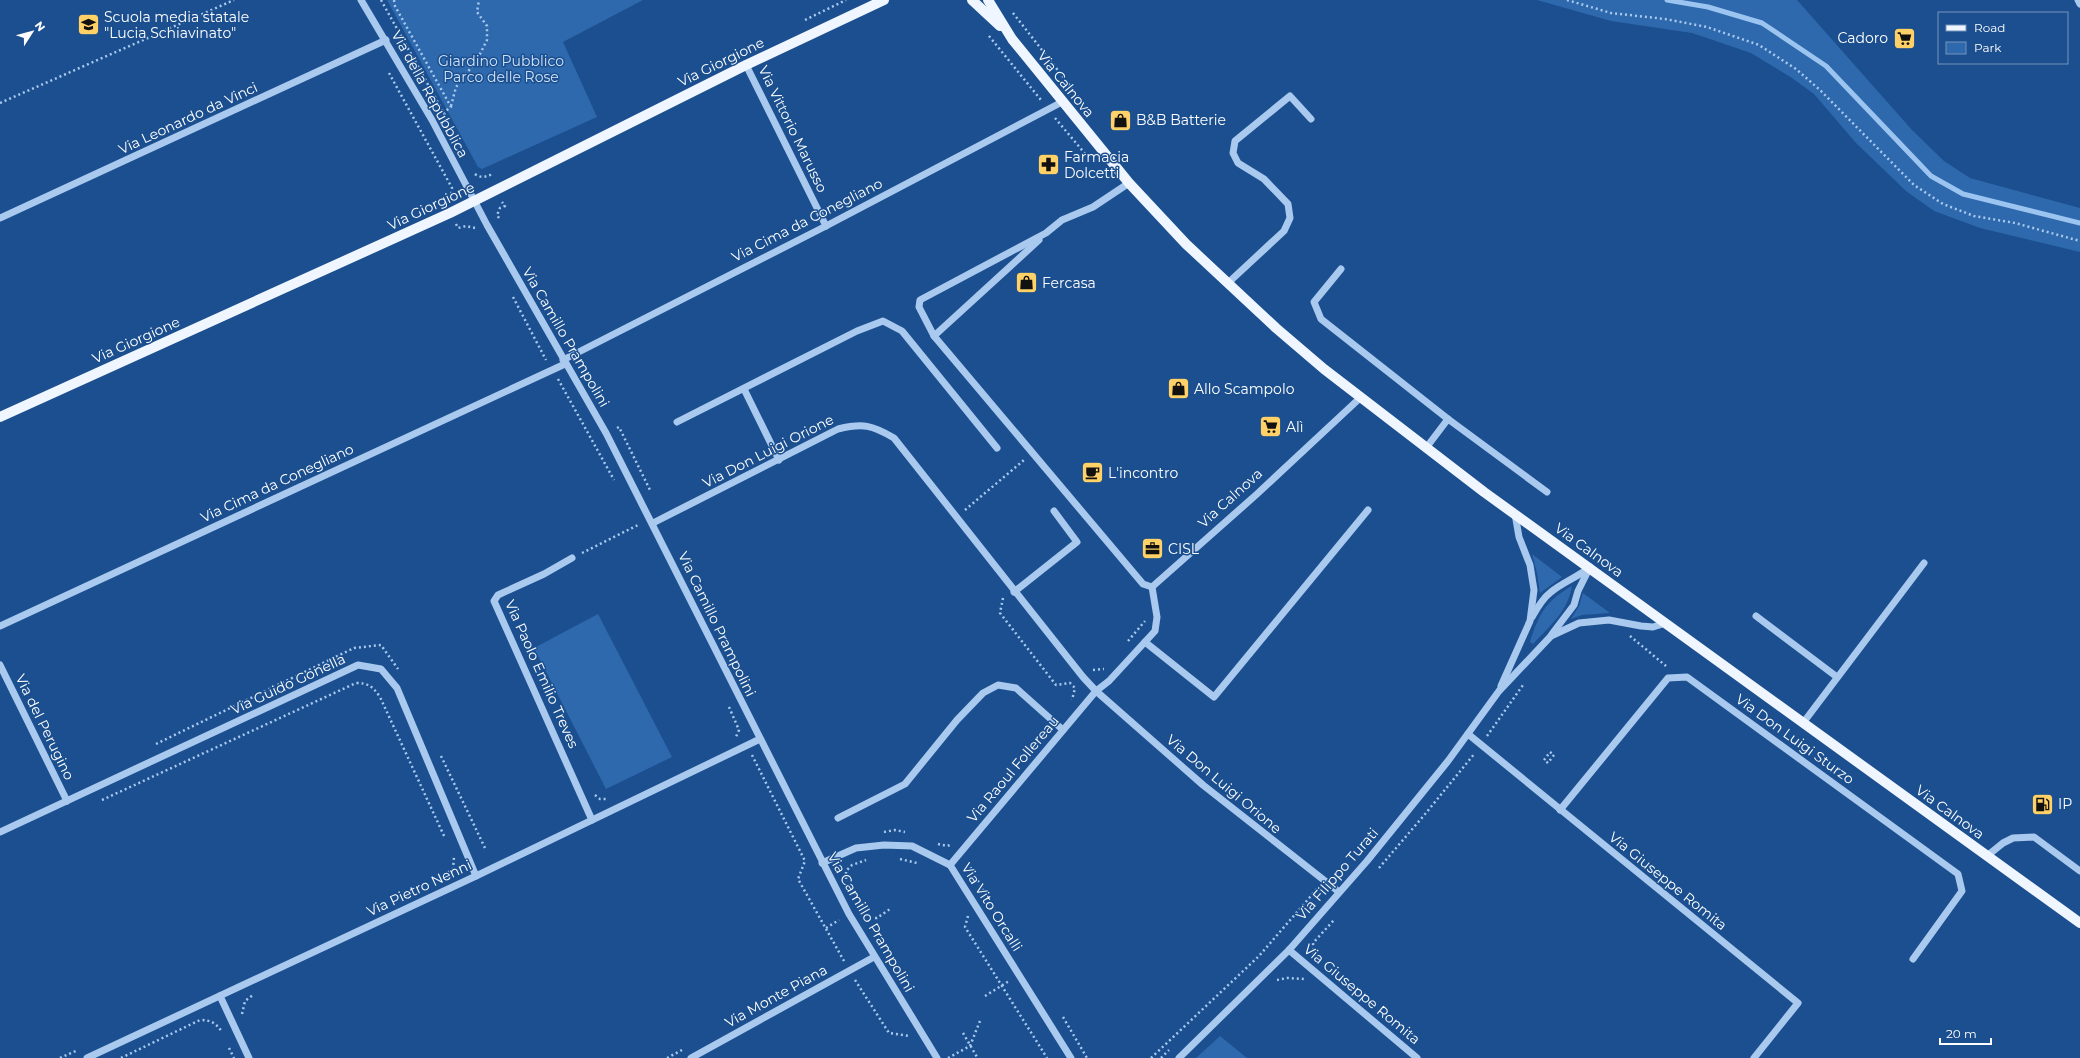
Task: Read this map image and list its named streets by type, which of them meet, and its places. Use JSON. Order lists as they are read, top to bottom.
{
  "streets": {
    "main road": ["Via Giorgione", "Via Calnova"],
    "street": [
      "Via della Repubblica",
      "Via Leonardo da Vinci",
      "Via Vittorio Marusso",
      "Via Cima da Conegliano",
      "Via Camillo Prampolini",
      "Via Don Luigi Orione",
      "Via Paolo Emilio Treves",
      "Via Guido Gonella",
      "Via del Perugino",
      "Via Don Luigi Sturzo",
      "Via Raoul Follereau",
      "Via Filippo Turati",
      "Via Giuseppe Romita",
      "Via Pietro Nenni",
      "Via Vito Orcalli",
      "Via Monte Piana"
    ]
  },
  "crossings": [
    ["Via Giorgione", "Via della Repubblica"],
    ["Via Giorgione", "Via Vittorio Marusso"],
    ["Via Giorgione", "Via Camillo Prampolini"],
    ["Via Calnova", "Via Cima da Conegliano"],
    ["Via Calnova", "Via Filippo Turati"],
    ["Via della Repubblica", "Via Leonardo da Vinci"],
    ["Via della Repubblica", "Via Camillo Prampolini"],
    ["Via Vittorio Marusso", "Via Cima da Conegliano"],
    ["Via Cima da Conegliano", "Via Camillo Prampolini"],
    ["Via Camillo Prampolini", "Via Don Luigi Orione"],
    ["Via Camillo Prampolini", "Via Pietro Nenni"],
    ["Via Camillo Prampolini", "Via Vito Orcalli"],
    ["Via Camillo Prampolini", "Via Monte Piana"],
    ["Via Don Luigi Orione", "Via Raoul Follereau"],
    ["Via Don Luigi Orione", "Via Filippo Turati"],
    ["Via Paolo Emilio Treves", "Via Pietro Nenni"],
    ["Via Guido Gonella", "Via del Perugino"],
    ["Via Guido Gonella", "Via Pietro Nenni"],
    ["Via Don Luigi Sturzo", "Via Giuseppe Romita"],
    ["Via Raoul Follereau", "Via Vito Orcalli"],
    ["Via Filippo Turati", "Via Giuseppe Romita"]
  ],
  "parks": ["Giardino Pubblico Parco delle Rose"],
  "places": {
    "school or university": ["Scuola media statale \"Lucia Schiavinato\""],
    "supermarket": ["Cadoro", "Alì"],
    "shop": ["B&B Batterie", "Fercasa", "Allo Scampolo"],
    "pharmacy": ["Farmacia Dolcetti"],
    "cafe": ["L'incontro"],
    "office": ["CISL"],
    "fuel station": ["IP"]
  },
  "legend": ["Road", "Park"],
  "scale_bar": "20 m",
  "north": "top right"
}
